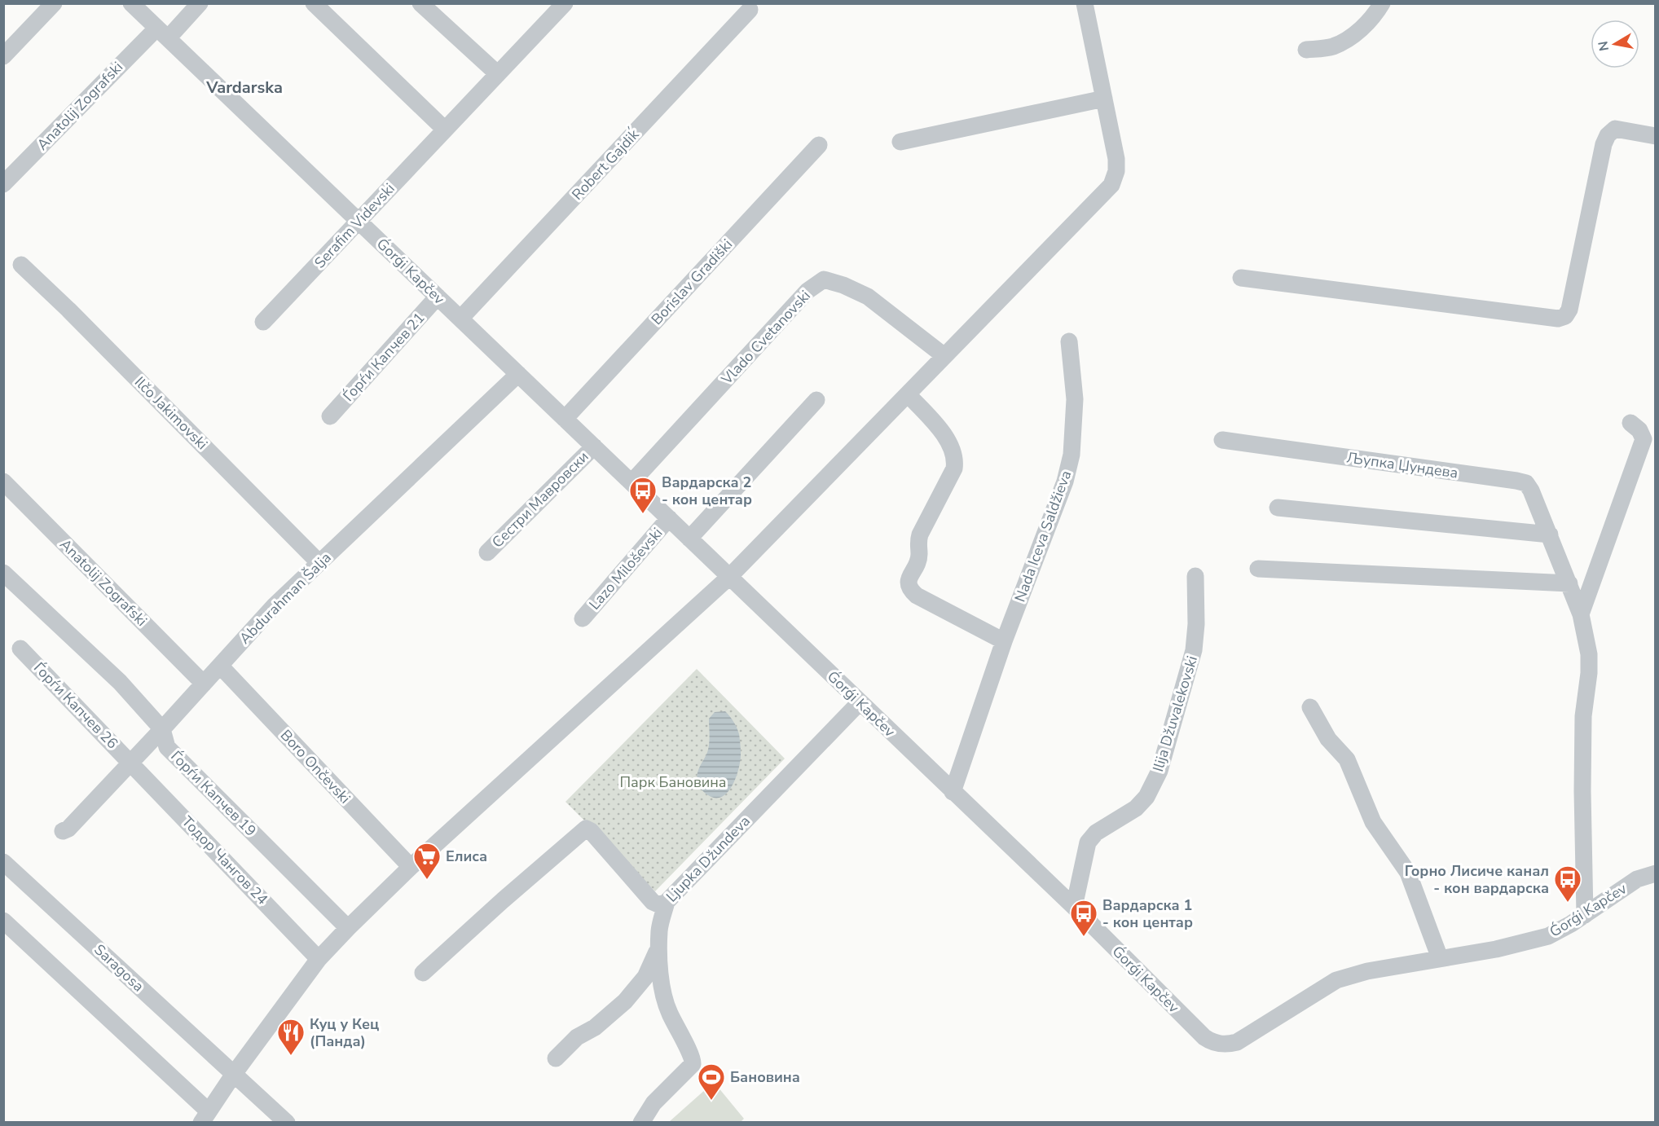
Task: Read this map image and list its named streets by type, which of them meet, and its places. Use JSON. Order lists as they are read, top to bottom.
{
  "streets": {
    "street": [
      "Anatolij Zografski",
      "Robert Gajdiḱ",
      "Serafim Videvski",
      "Ǵorǵi Kapčev",
      "Borislav Gradiški",
      "Vlado Cvetanovski",
      "Ѓорѓи Капчев 21",
      "Ilčo Jakimovski",
      "Љупка Џундева",
      "Сестри Мавровски",
      "Nada Iceva Saldžieva",
      "Lazo Miloševski",
      "Abdurahman Šalja",
      "Ѓорѓи Капчев 26",
      "Ilija Džuvalekovski",
      "Boro Ončevski",
      "Ѓорѓи Капчев 19",
      "Ljupka Džundeva",
      "Тодор Чангов 24",
      "Saragosa"
    ]
  },
  "crossings": [
    ["Anatolij Zografski", "Ǵorǵi Kapčev"],
    ["Anatolij Zografski", "Abdurahman Šalja"],
    ["Robert Gajdiḱ", "Ǵorǵi Kapčev"],
    ["Serafim Videvski", "Ǵorǵi Kapčev"],
    ["Ǵorǵi Kapčev", "Borislav Gradiški"],
    ["Ǵorǵi Kapčev", "Vlado Cvetanovski"],
    ["Ǵorǵi Kapčev", "Ѓорѓи Капчев 21"],
    ["Ǵorǵi Kapčev", "Љупка Џундева"],
    ["Ǵorǵi Kapčev", "Сестри Мавровски"],
    ["Ǵorǵi Kapčev", "Nada Iceva Saldžieva"],
    ["Ǵorǵi Kapčev", "Lazo Miloševski"],
    ["Ǵorǵi Kapčev", "Abdurahman Šalja"],
    ["Ǵorǵi Kapčev", "Ilija Džuvalekovski"],
    ["Ǵorǵi Kapčev", "Ljupka Džundeva"],
    ["Ilčo Jakimovski", "Abdurahman Šalja"],
    ["Abdurahman Šalja", "Ѓорѓи Капчев 26"],
    ["Abdurahman Šalja", "Boro Ončevski"],
    ["Abdurahman Šalja", "Ѓорѓи Капчев 19"],
    ["Abdurahman Šalja", "Тодор Чангов 24"],
    ["Ѓорѓи Капчев 26", "Тодор Чангов 24"]
  ],
  "districts": ["Vardarska"],
  "parks": ["Парк Бановина"],
  "places": {
    "bus stop": ["Вардарска 2 - кон центар", "Горно Лисиче канал - кон вардарска", "Вардарска 1 - кон центар"],
    "supermarket": ["Елиса"],
    "restaurant": ["Куц у Кец (Панда)"],
    "sports": ["Бановина"]
  },
  "north": "left"
}
